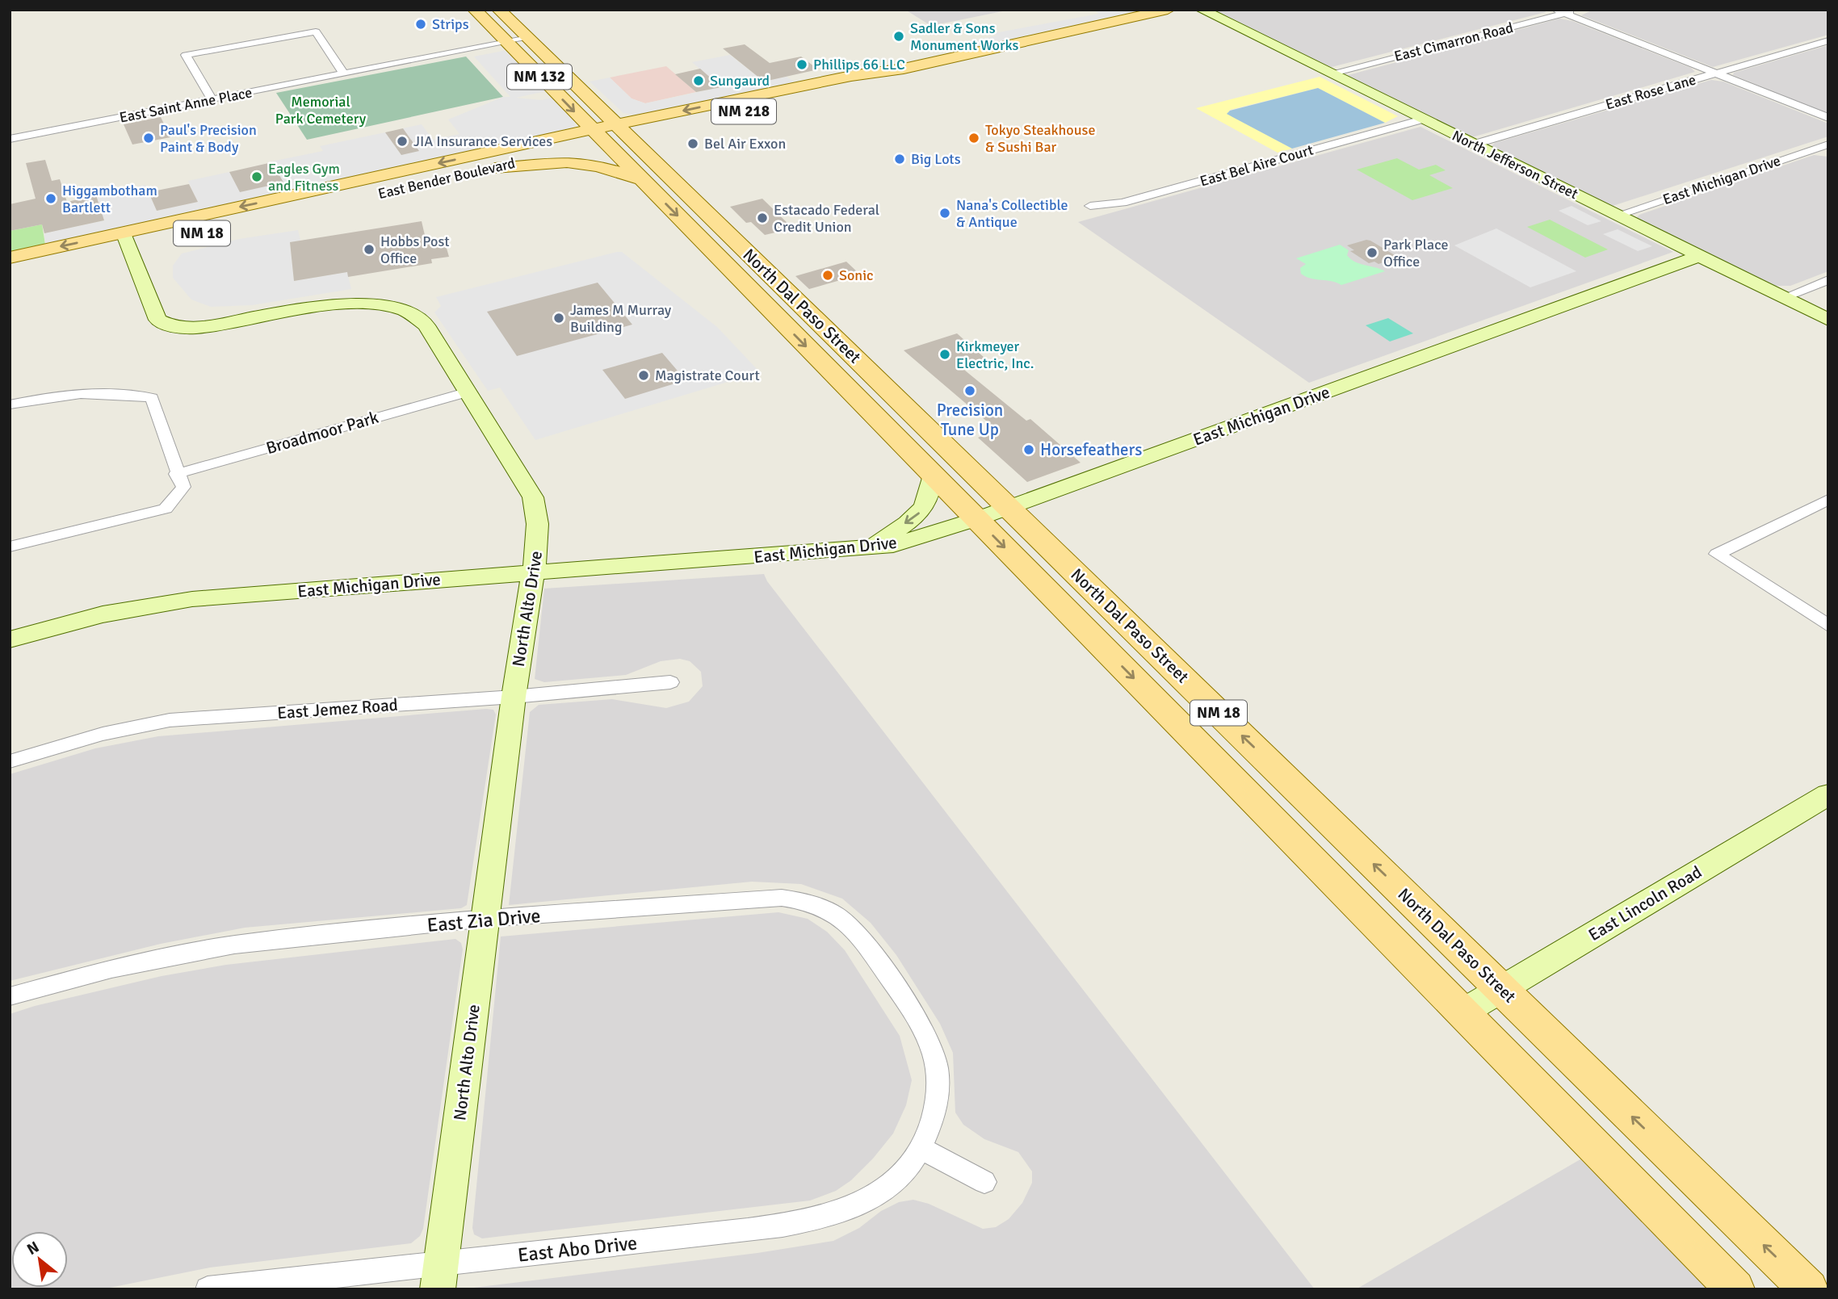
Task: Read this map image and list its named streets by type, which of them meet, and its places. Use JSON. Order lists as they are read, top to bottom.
{
  "streets": {
    "main road": [
      "NM 132",
      "NM 218",
      "East Bender Boulevard",
      "NM 18",
      "North Dal Paso Street"
    ],
    "street": [
      "East Cimarron Road",
      "East Rose Lane",
      "East Saint Anne Place",
      "North Jefferson Street",
      "East Bel Aire Court",
      "East Michigan Drive",
      "Broadmoor Park",
      "North Alto Drive",
      "East Jemez Road",
      "East Lincoln Road",
      "East Zia Drive",
      "East Abo Drive"
    ]
  },
  "crossings": [
    ["East Cimarron Road", "North Jefferson Street"],
    ["East Rose Lane", "North Jefferson Street"],
    ["East Saint Anne Place", "North Dal Paso Street"],
    ["North Jefferson Street", "East Bel Aire Court"],
    ["North Jefferson Street", "East Michigan Drive"],
    ["East Bender Boulevard", "North Dal Paso Street"],
    ["East Bender Boulevard", "North Alto Drive"],
    ["East Michigan Drive", "North Dal Paso Street"],
    ["East Michigan Drive", "North Alto Drive"],
    ["North Dal Paso Street", "East Lincoln Road"],
    ["Broadmoor Park", "North Alto Drive"],
    ["North Alto Drive", "East Jemez Road"],
    ["North Alto Drive", "East Zia Drive"],
    ["North Alto Drive", "East Abo Drive"],
    ["East Zia Drive", "East Abo Drive"]
  ],
  "parks": ["Memorial Park Cemetery"],
  "places": [
    "Strips",
    "Sadler & Sons Monument Works",
    "Phillips 66 LLC",
    "Sungaurd",
    "Paul's Precision Paint & Body",
    "Tokyo Steakhouse & Sushi Bar",
    "JIA Insurance Services",
    "Bel Air Exxon",
    "Big Lots",
    "Eagles Gym and Fitness",
    "Higgambotham Bartlett",
    "Nana's Collectible & Antique",
    "Estacado Federal Credit Union",
    "Hobbs Post Office",
    "Park Place Office",
    "Sonic",
    "James M Murray Building",
    "Kirkmeyer Electric, Inc.",
    "Magistrate Court",
    "Precision Tune Up",
    "Horsefeathers"
  ],
  "north": "top left"
}
